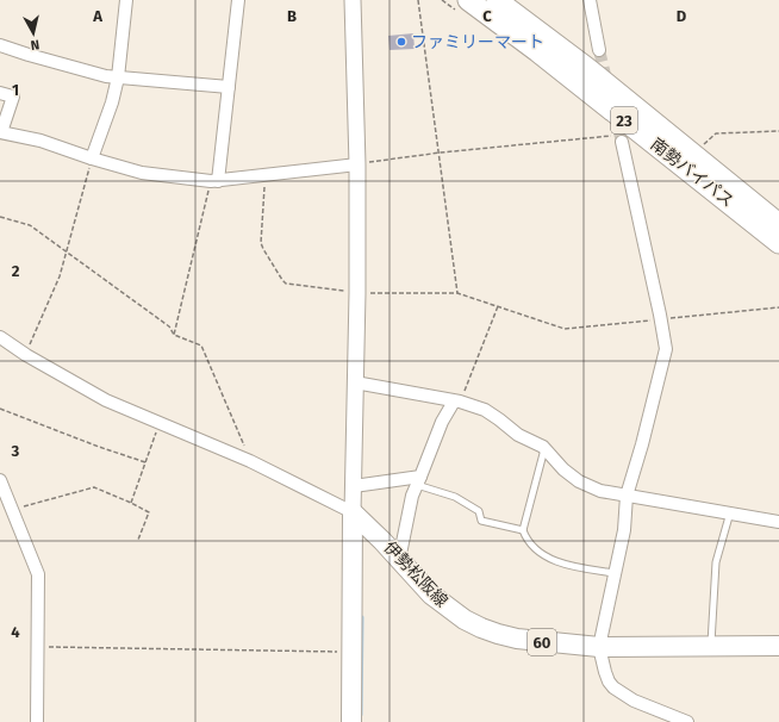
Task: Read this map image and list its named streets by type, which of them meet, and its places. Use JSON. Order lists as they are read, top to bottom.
{
  "streets": {
    "highway": ["23", "南勢バイパス"],
    "main road": ["伊勢松阪線", "60"]
  },
  "places": ["ファミリーマート"],
  "north": "bottom",
  "grid": {
    "columns": [
      "A",
      "B",
      "C",
      "D"
    ],
    "rows": [
      "1",
      "2",
      "3",
      "4"
    ]
  }
}
